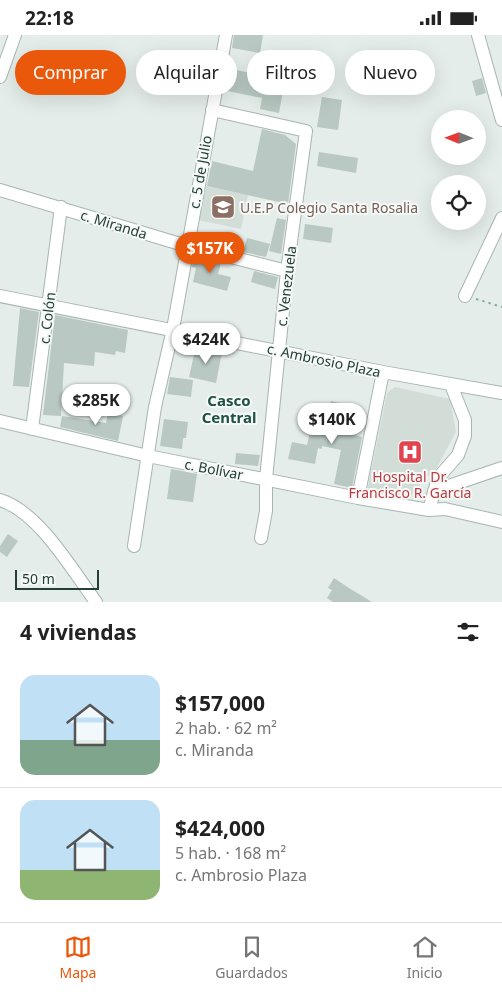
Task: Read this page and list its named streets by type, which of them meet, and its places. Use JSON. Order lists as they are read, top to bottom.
{
  "streets": {
    "street": [
      "c. 5 de Julio",
      "c. Miranda",
      "c. Venezuela",
      "c. Colón",
      "c. Ambrosio Plaza",
      "c. Bolívar"
    ]
  },
  "crossings": [
    ["c. 5 de Julio", "c. Miranda"],
    ["c. 5 de Julio", "c. Venezuela"],
    ["c. 5 de Julio", "c. Ambrosio Plaza"],
    ["c. 5 de Julio", "c. Bolívar"],
    ["c. Miranda", "c. Venezuela"],
    ["c. Miranda", "c. Colón"],
    ["c. Venezuela", "c. Ambrosio Plaza"],
    ["c. Venezuela", "c. Bolívar"],
    ["c. Colón", "c. Ambrosio Plaza"],
    ["c. Colón", "c. Bolívar"]
  ],
  "districts": ["Casco Central"],
  "places": {
    "school or university": ["U.E.P Colegio Santa Rosalia"],
    "hospital": ["Hospital Dr. Francisco R. García"]
  },
  "scale_bar": "50 m",
  "north": "left",
  "page": {
    "status": "22:18",
    "chip": [
      "Comprar",
      "Alquilar",
      "Filtros",
      "Nuevo"
    ],
    "price": [
      "$157K",
      "$424K",
      "$285K",
      "$140K"
    ],
    "scale": "50 m",
    "heading": "4 viviendas",
    "list": [
      {
        "name": "$157,000",
        "note": "2 hab. · 62 m² · c. Miranda"
      },
      {
        "name": "$424,000",
        "note": "5 hab. · 168 m² · c. Ambrosio Plaza"
      }
    ],
    "tabs": ["Mapa", "Guardados", "Inicio"]
  }
}
